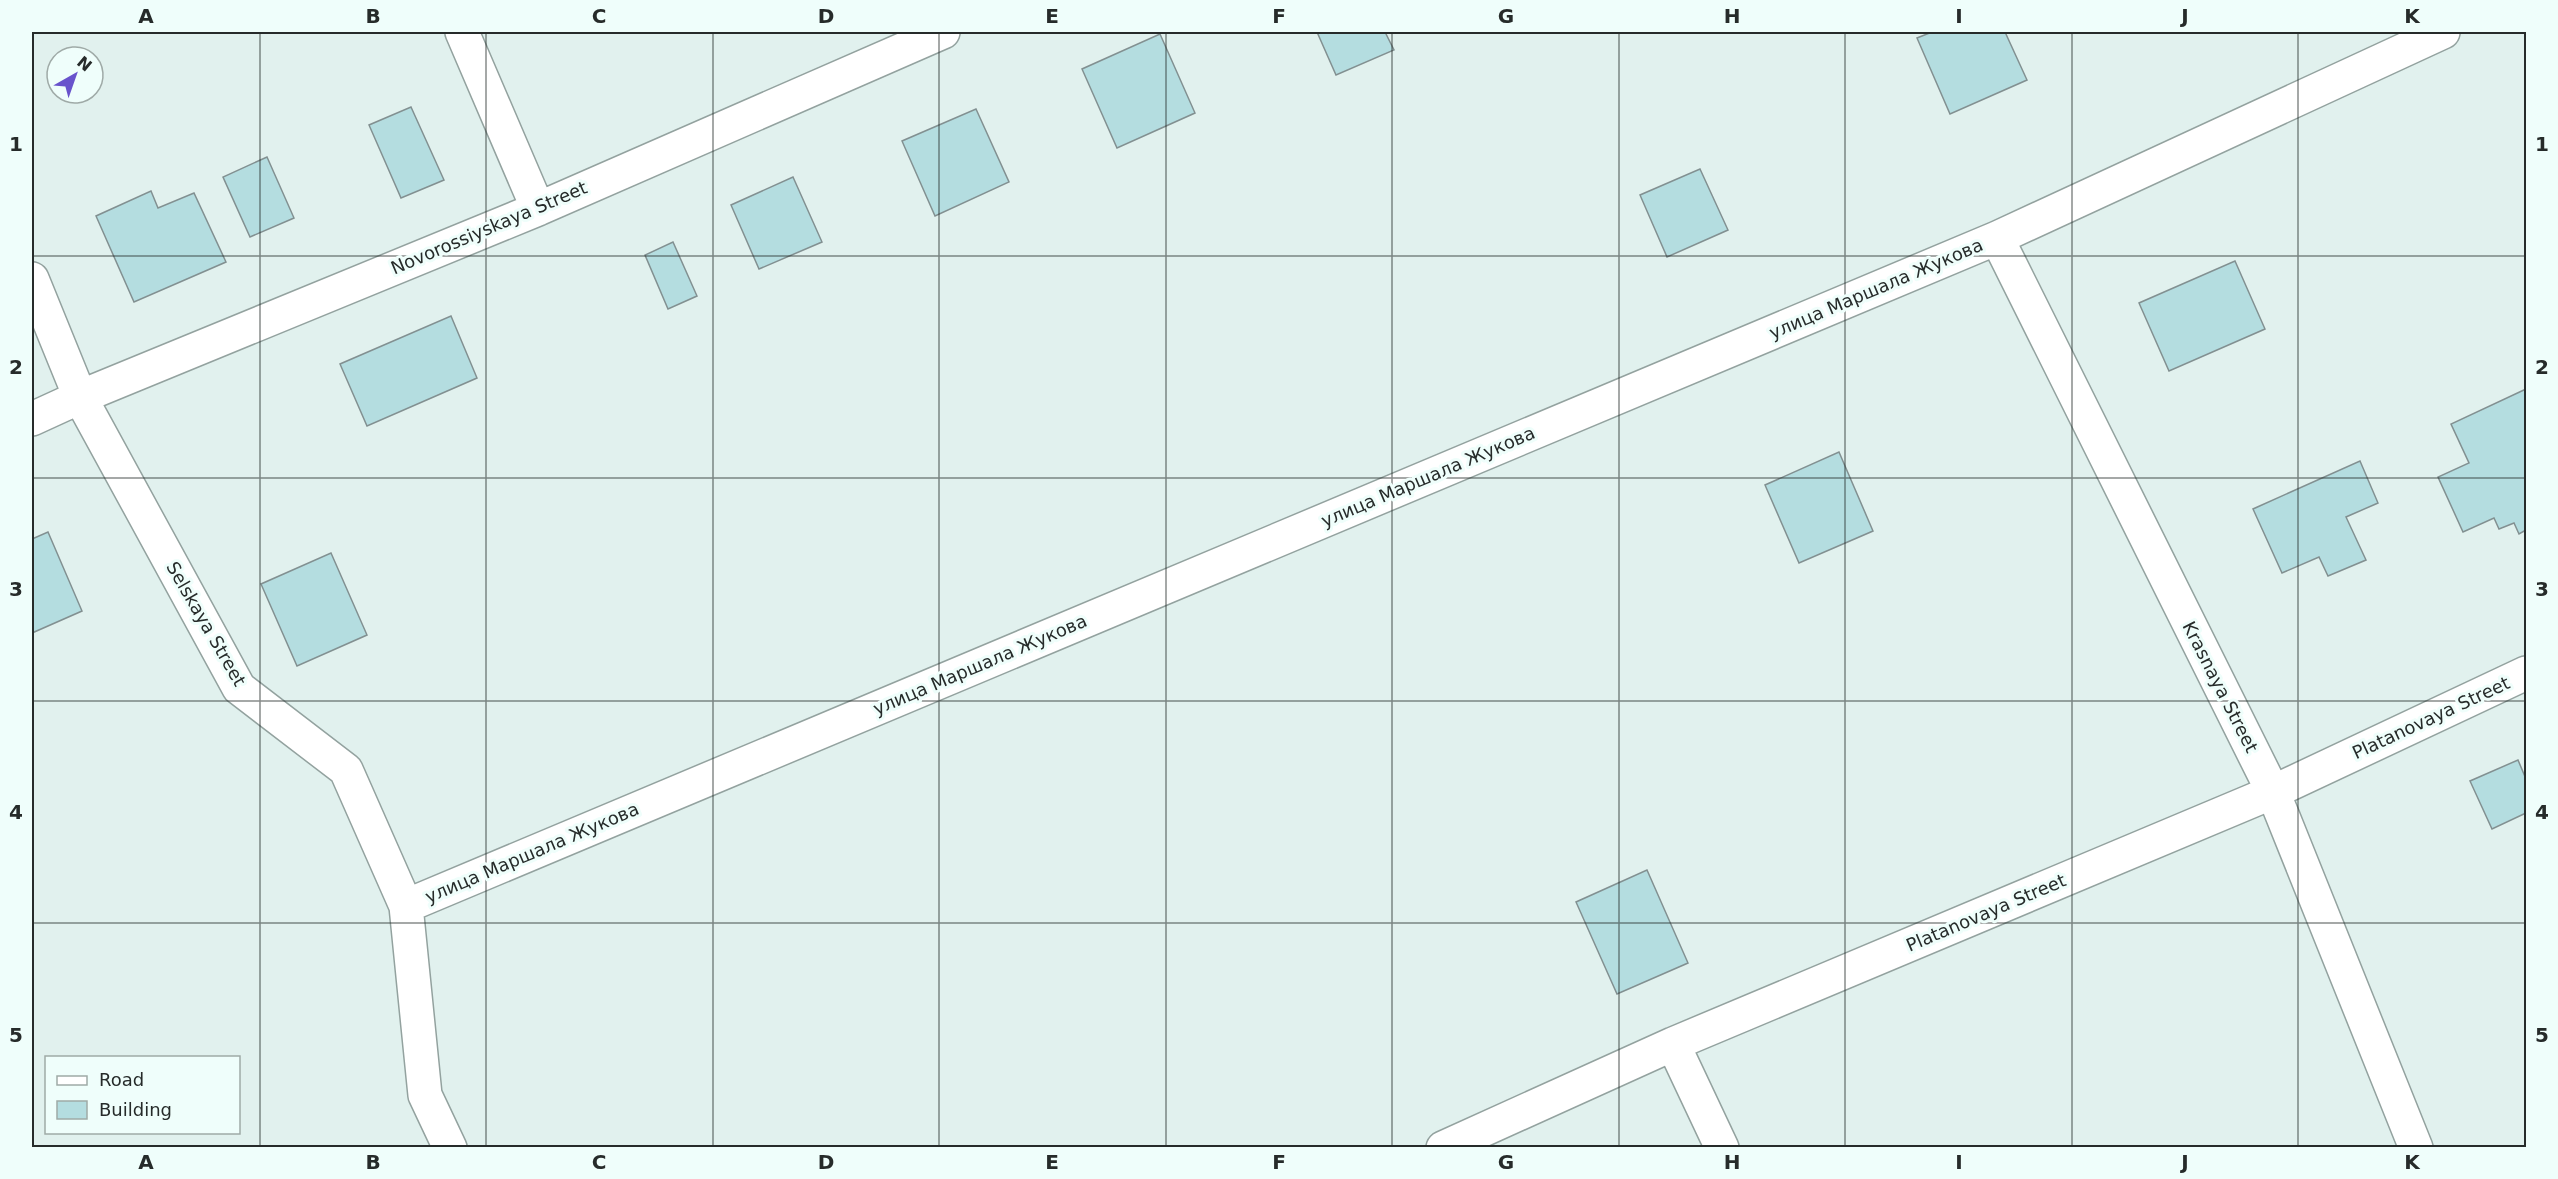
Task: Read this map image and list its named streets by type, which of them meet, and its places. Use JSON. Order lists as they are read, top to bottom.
{
  "streets": {
    "street": [
      "Novorossiyskaya Street",
      "улица Маршала Жукова",
      "Selskaya Street",
      "Krasnaya Street",
      "Platanovaya Street"
    ]
  },
  "crossings": [
    ["Novorossiyskaya Street", "Selskaya Street"],
    ["улица Маршала Жукова", "Selskaya Street"],
    ["улица Маршала Жукова", "Krasnaya Street"],
    ["Krasnaya Street", "Platanovaya Street"]
  ],
  "legend": ["Road", "Building"],
  "north": "top right",
  "grid": {
    "columns": [
      "A",
      "B",
      "C",
      "D",
      "E",
      "F",
      "G",
      "H",
      "I",
      "J",
      "K"
    ],
    "rows": [
      "1",
      "2",
      "3",
      "4",
      "5"
    ]
  }
}
